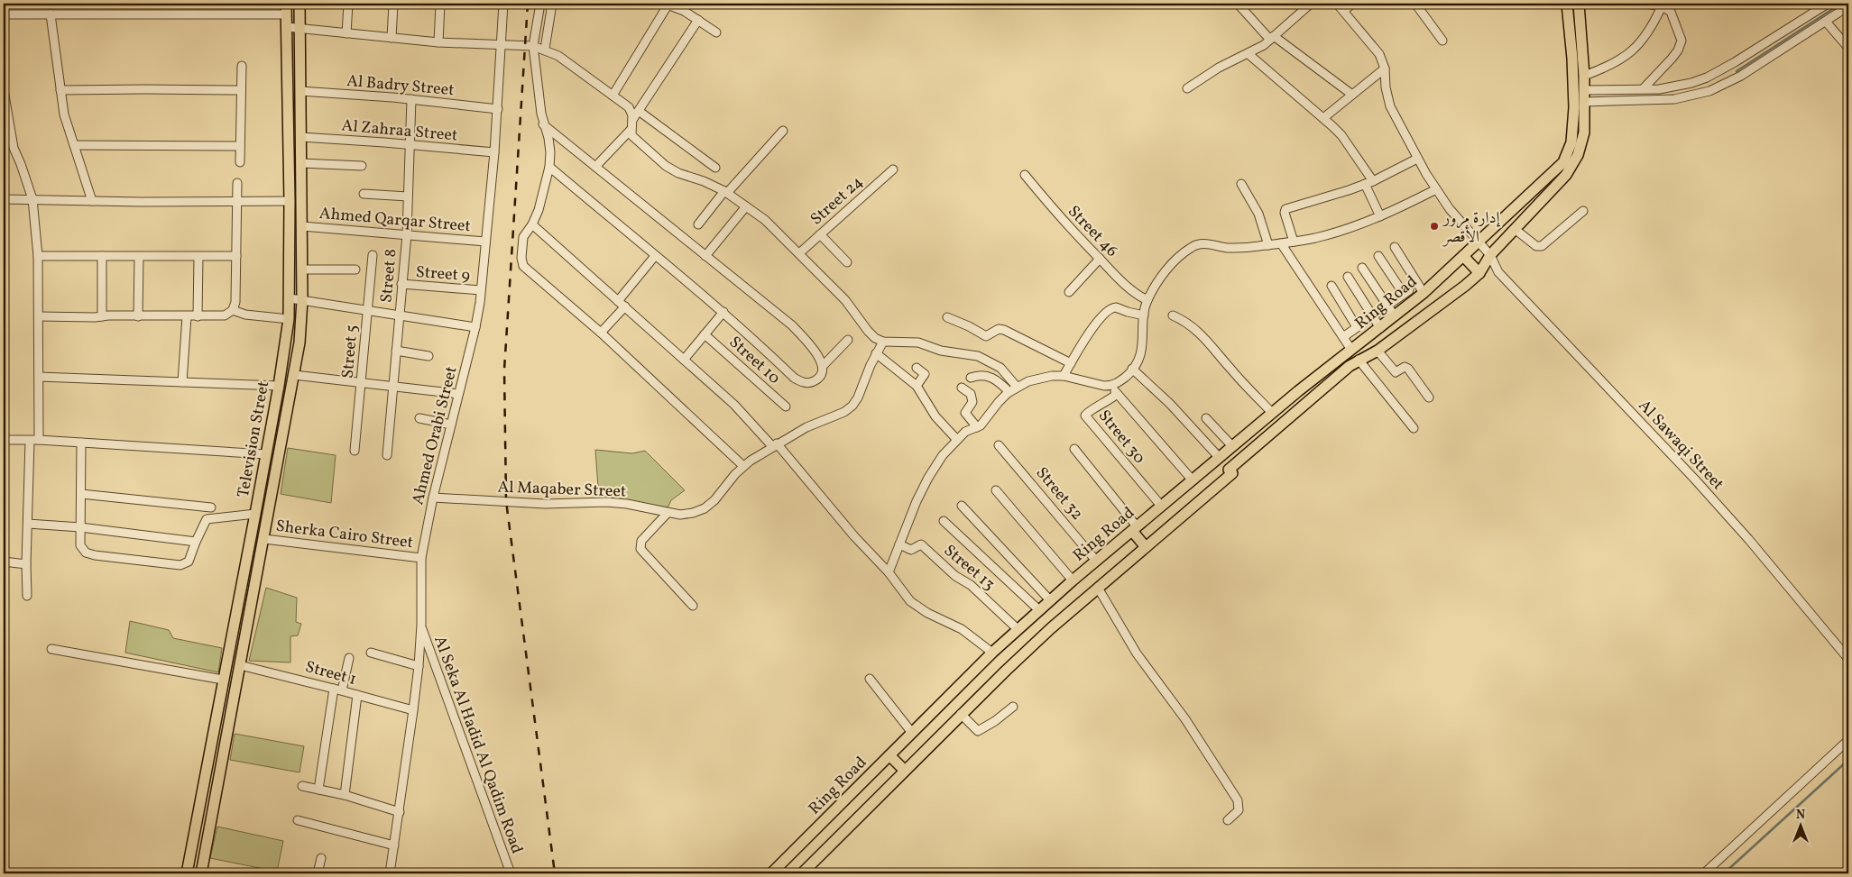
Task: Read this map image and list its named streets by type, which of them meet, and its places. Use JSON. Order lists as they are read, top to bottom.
{
  "streets": {
    "main road": ["Ring Road", "Television Street"],
    "street": [
      "Al Badry Street",
      "Al Zahraa Street",
      "Street 24",
      "Ahmed Qarqar Street",
      "Street 46",
      "Street 9",
      "Street 8",
      "Street 5",
      "Street 10",
      "Ahmed Orabi Street",
      "Street 30",
      "Al Sawaqi Street",
      "Al Maqaber Street",
      "Street 32",
      "Sherka Cairo Street",
      "Street 13",
      "Street 1",
      "Al Seka Al Hadid Al Qadim Road"
    ]
  },
  "crossings": [
    ["Al Badry Street", "Street 8"],
    ["Al Badry Street", "Ahmed Orabi Street"],
    ["Al Badry Street", "Television Street"],
    ["Al Zahraa Street", "Street 8"],
    ["Al Zahraa Street", "Ahmed Orabi Street"],
    ["Al Zahraa Street", "Television Street"],
    ["Ahmed Qarqar Street", "Street 8"],
    ["Ahmed Qarqar Street", "Ahmed Orabi Street"],
    ["Ahmed Qarqar Street", "Television Street"],
    ["Street 9", "Street 8"],
    ["Street 9", "Ahmed Orabi Street"],
    ["Ring Road", "Street 30"],
    ["Ring Road", "Al Sawaqi Street"],
    ["Ring Road", "Street 32"],
    ["Ring Road", "Street 13"],
    ["Ahmed Orabi Street", "Al Maqaber Street"],
    ["Ahmed Orabi Street", "Sherka Cairo Street"],
    ["Ahmed Orabi Street", "Street 1"],
    ["Ahmed Orabi Street", "Al Seka Al Hadid Al Qadim Road"],
    ["Television Street", "Sherka Cairo Street"],
    ["Television Street", "Street 1"]
  ],
  "places": ["إدارة مرور الأقصر"],
  "north": "top"
}
